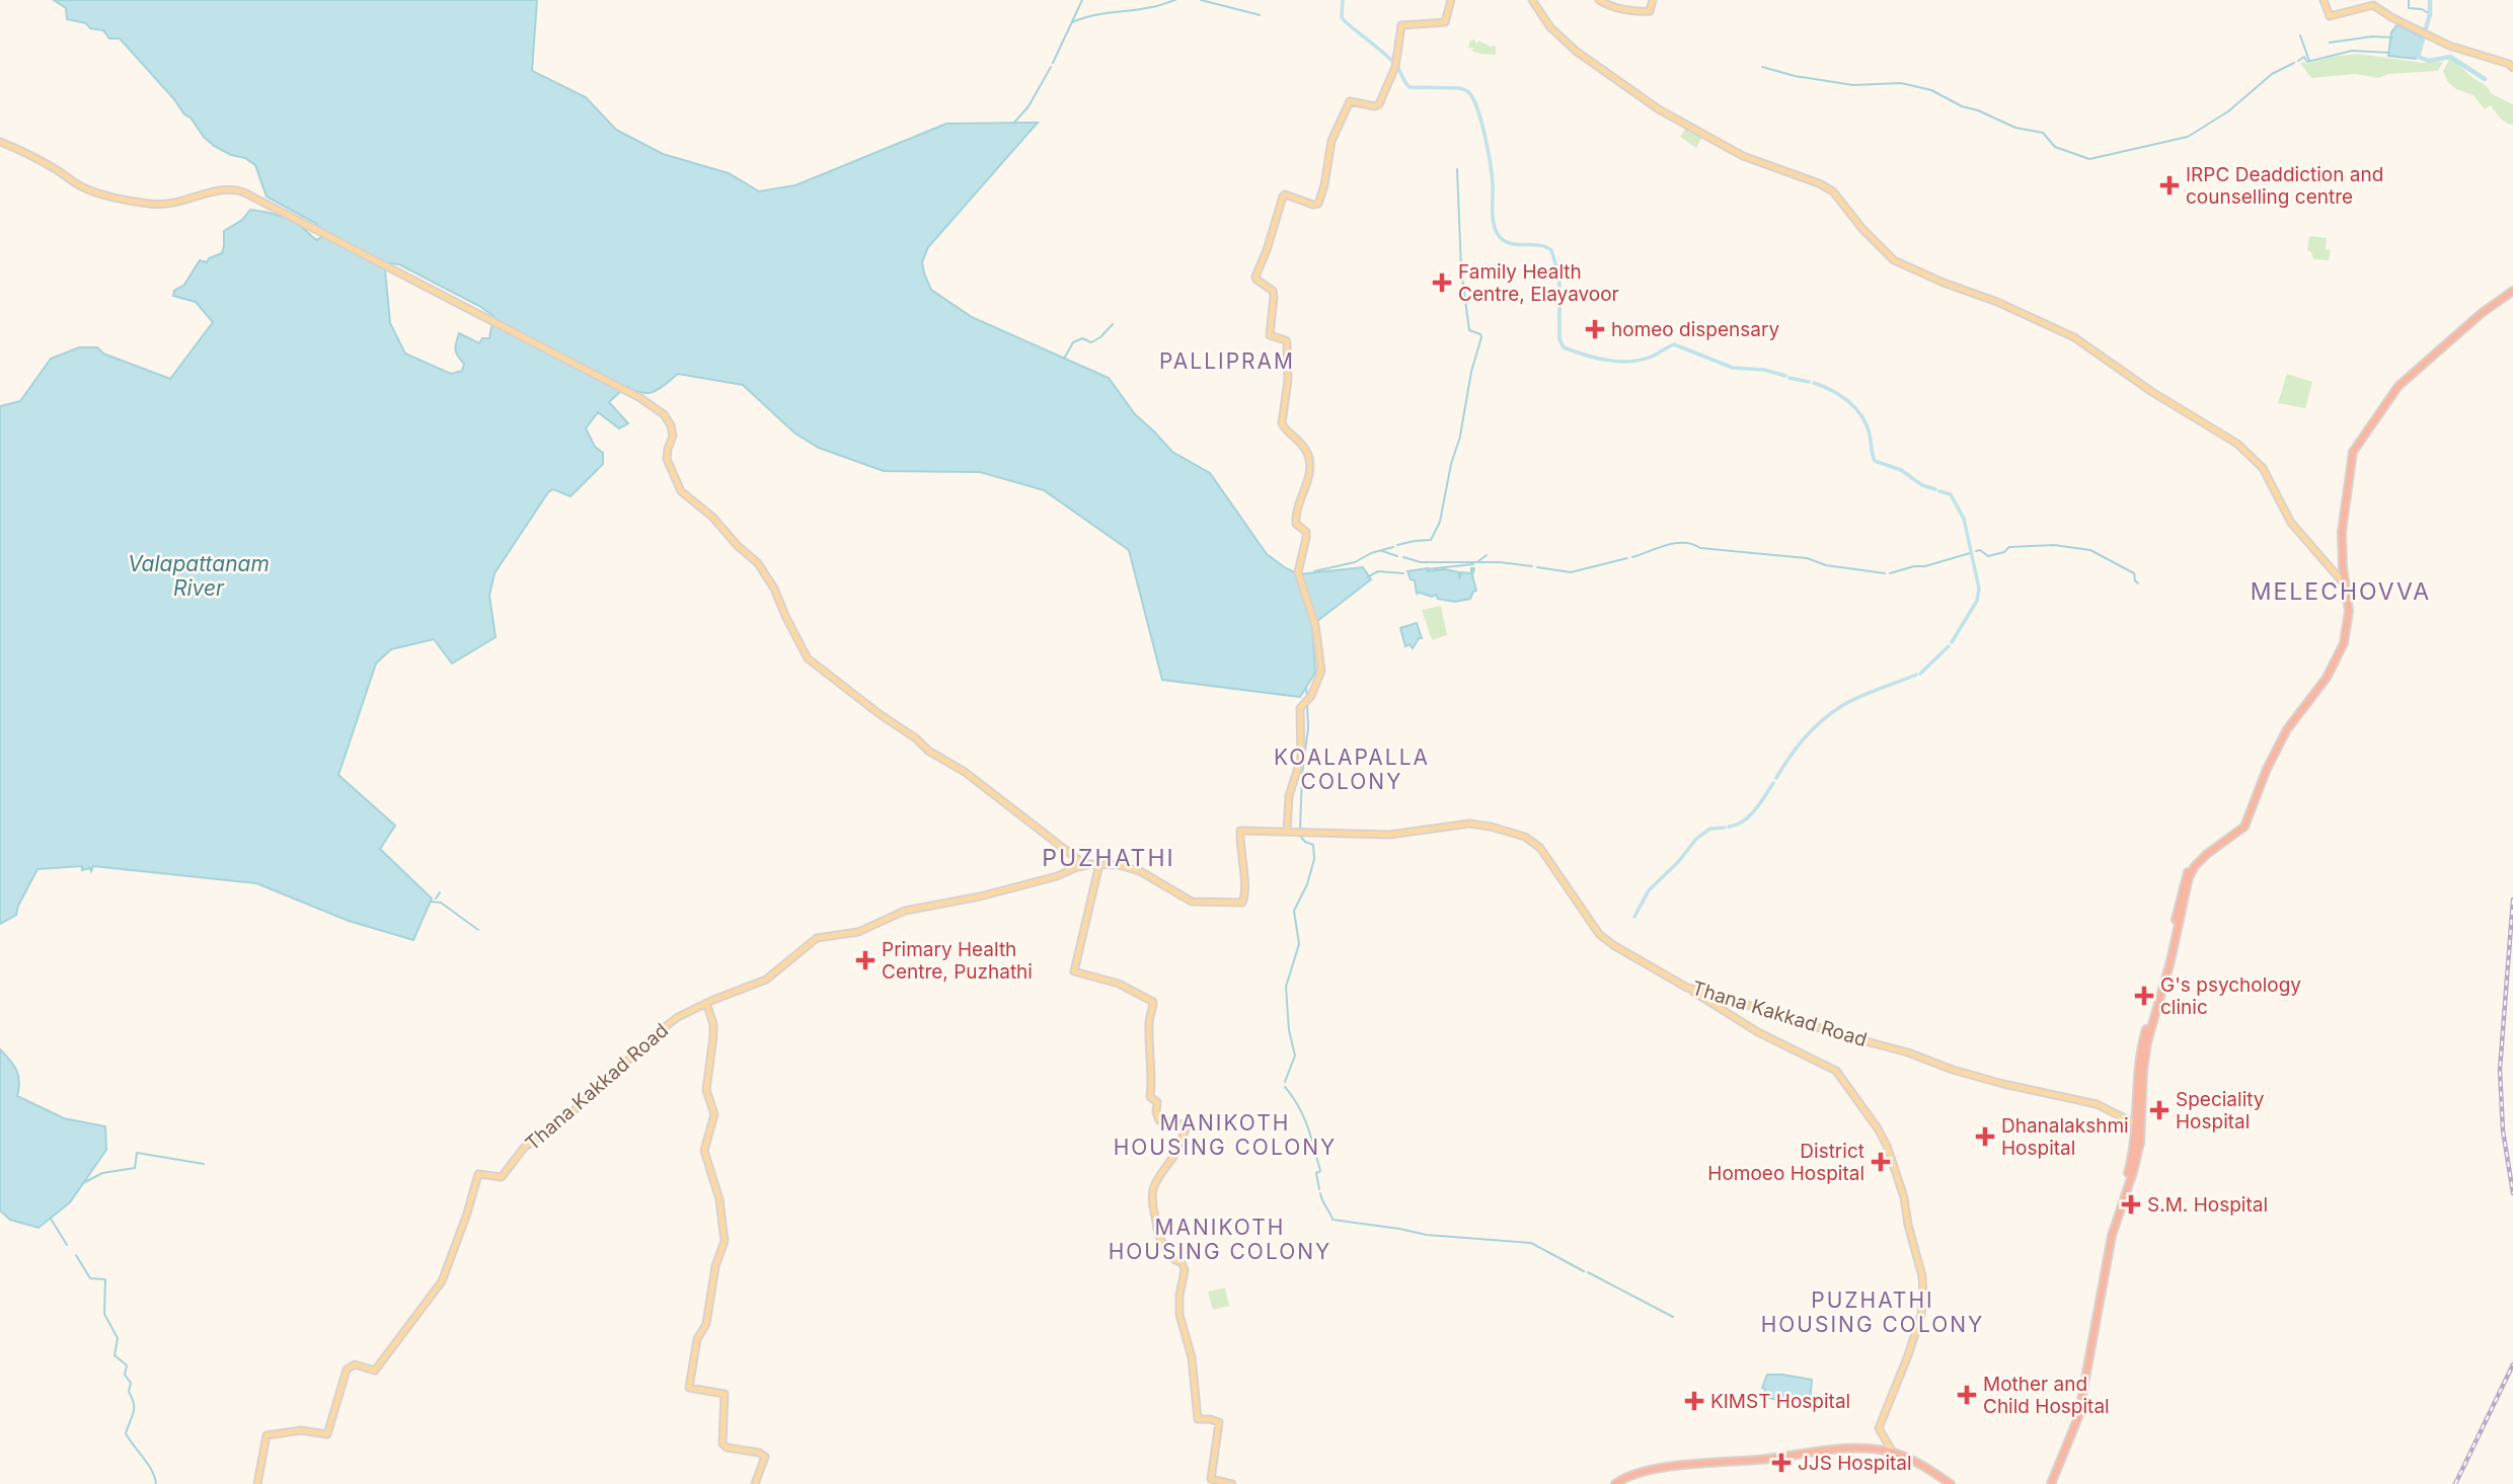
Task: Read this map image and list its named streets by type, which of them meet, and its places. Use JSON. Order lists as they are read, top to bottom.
{
  "streets": {
    "main road": ["Thana Kakkad Road"]
  },
  "districts": [
    "PALLIPRAM",
    "MELECHOVVA",
    "KOALAPALLA COLONY",
    "PUZHATHI",
    "MANIKOTH HOUSING COLONY",
    "MANIKOTH HOUSING COLONY",
    "PUZHATHI HOUSING COLONY"
  ],
  "water": ["Valapattanam River"],
  "places": {
    "health": [
      "IRPC Deaddiction and counselling centre",
      "Family Health Centre, Elayavoor",
      "homeo dispensary",
      "Primary Health Centre, Puzhathi",
      "G's psychology clinic",
      "Speciality Hospital",
      "Dhanalakshmi Hospital",
      "District Homoeo Hospital",
      "S.M. Hospital",
      "Mother and Child Hospital",
      "KIMST Hospital",
      "JJS Hospital"
    ]
  }
}
